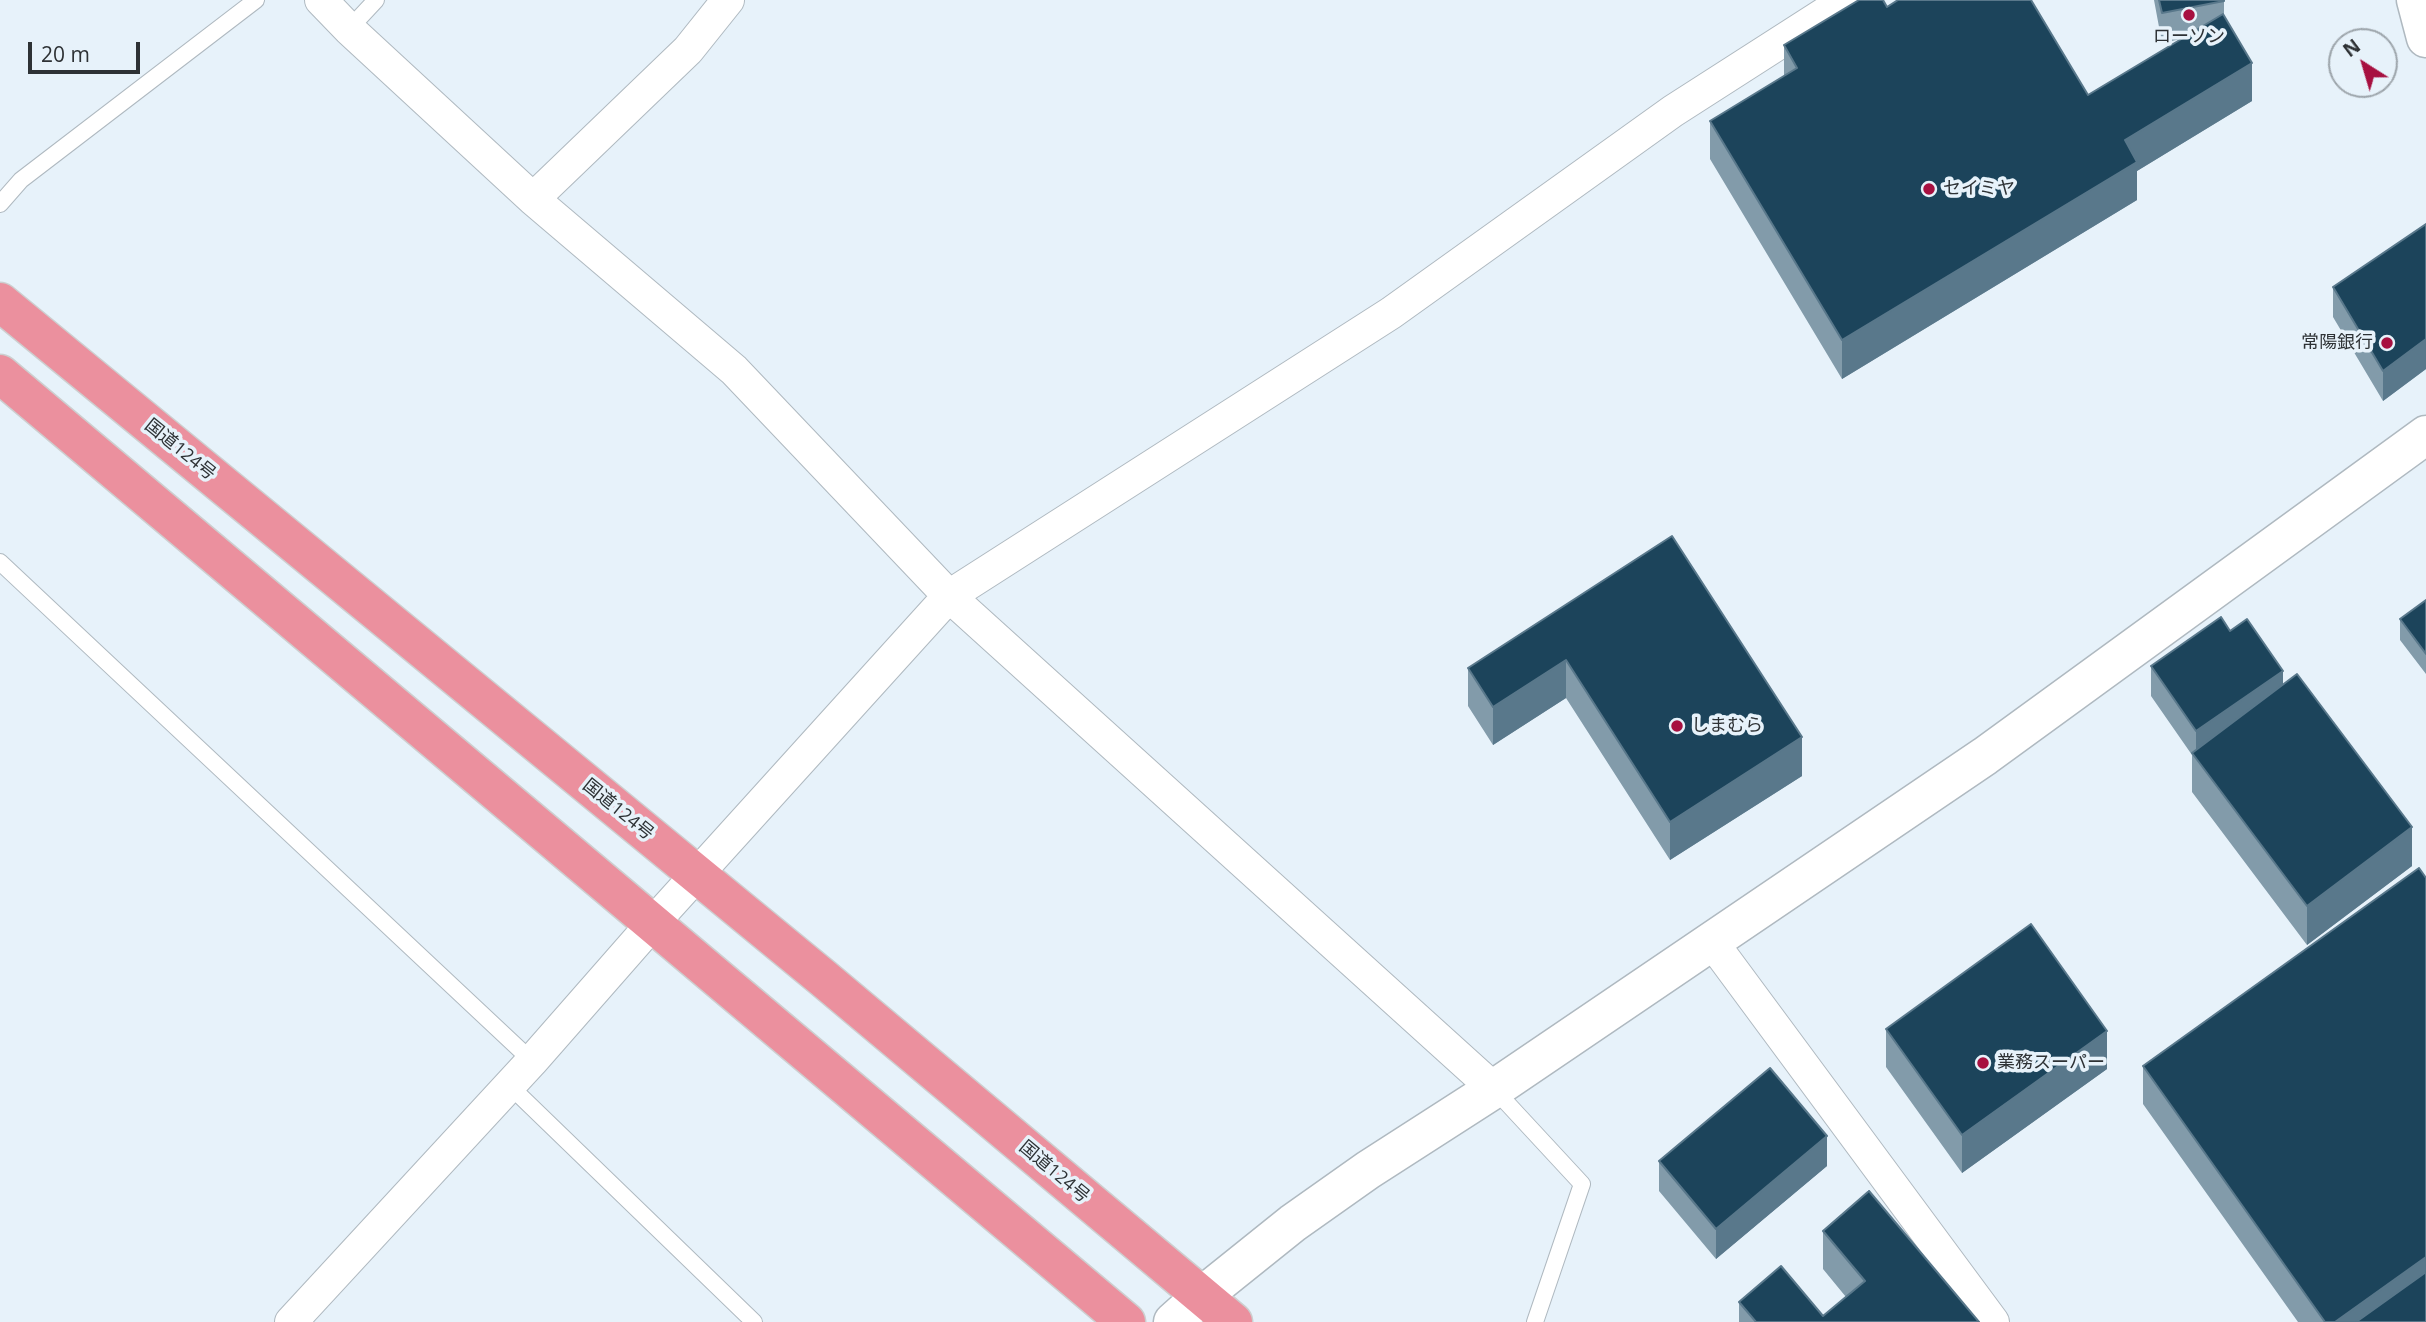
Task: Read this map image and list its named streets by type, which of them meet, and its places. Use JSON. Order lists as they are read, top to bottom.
{
  "streets": {
    "highway": ["国道124号"]
  },
  "places": [
    "ローソン",
    "セイミヤ",
    "常陽銀行",
    "しまむら",
    "業務スーパー"
  ],
  "scale_bar": "20 m",
  "north": "top left"
}
